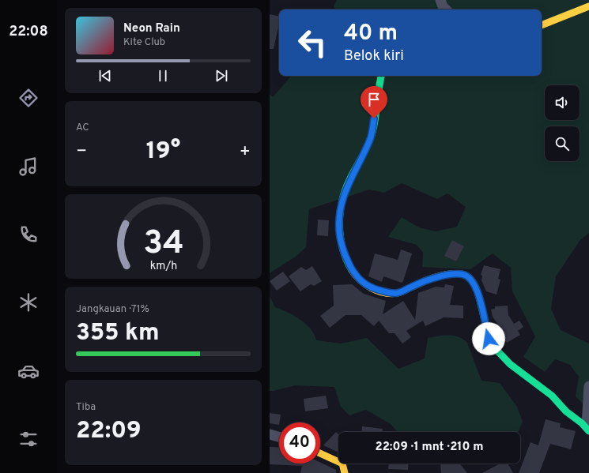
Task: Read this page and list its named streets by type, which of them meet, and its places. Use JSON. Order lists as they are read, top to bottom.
{
  "page": {
    "tabs": "22:08",
    "turn": ["40 m", "Belok kiri"],
    "song": ["Neon Rain", "Kite Club"],
    "tile": [
      "AC",
      ["Jangkauan · 71%", "355 km"],
      ["Tiba", "22:09"]
    ],
    "heat": ["−", "19°", "+"],
    "limit": "40",
    "trip": "22:09 · 1 mnt · 210 m",
    "gauge": ["34", "km/h"]
  }
}
